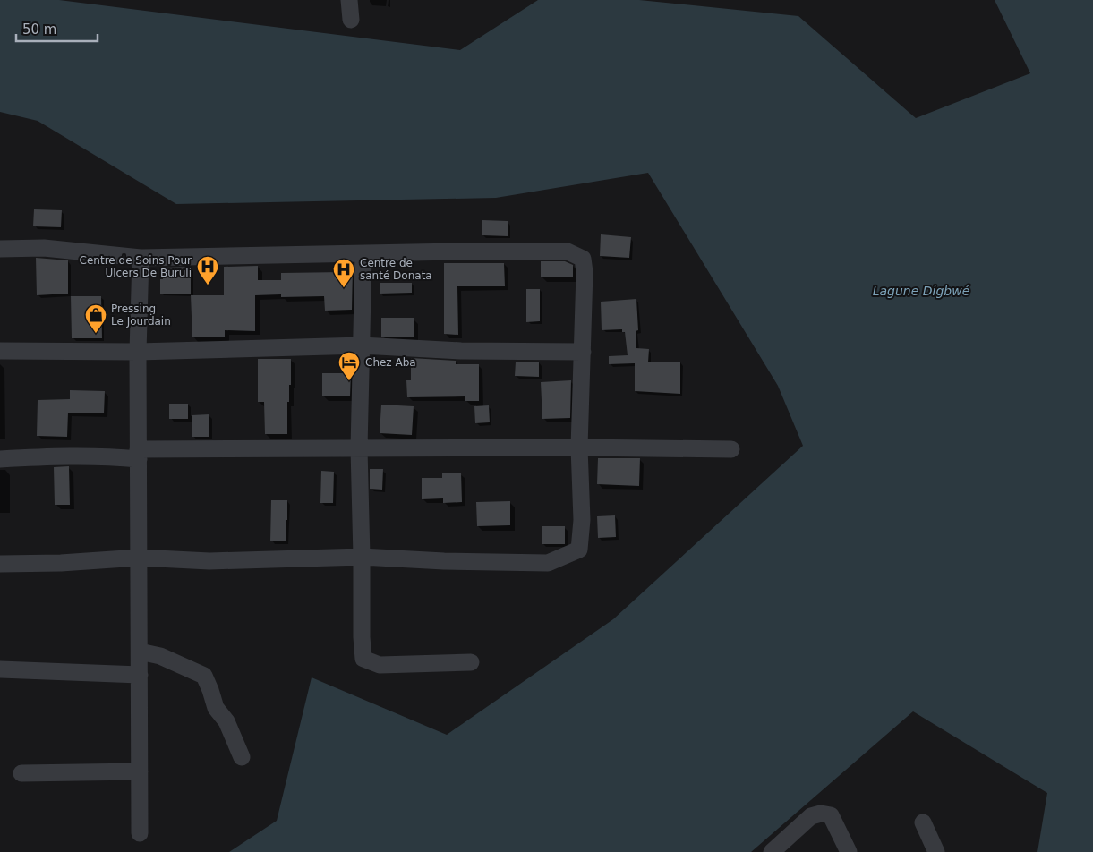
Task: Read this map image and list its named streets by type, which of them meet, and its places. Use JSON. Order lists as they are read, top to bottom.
{
  "water": ["Lagune Digbwé"],
  "places": {
    "hospital": ["Centre de Soins Pour Ulcers De Buruli", "Centre de santé Donata"],
    "shop": ["Pressing Le Jourdain"],
    "hotel": ["Chez Aba"]
  },
  "scale_bar": "50 m"
}
